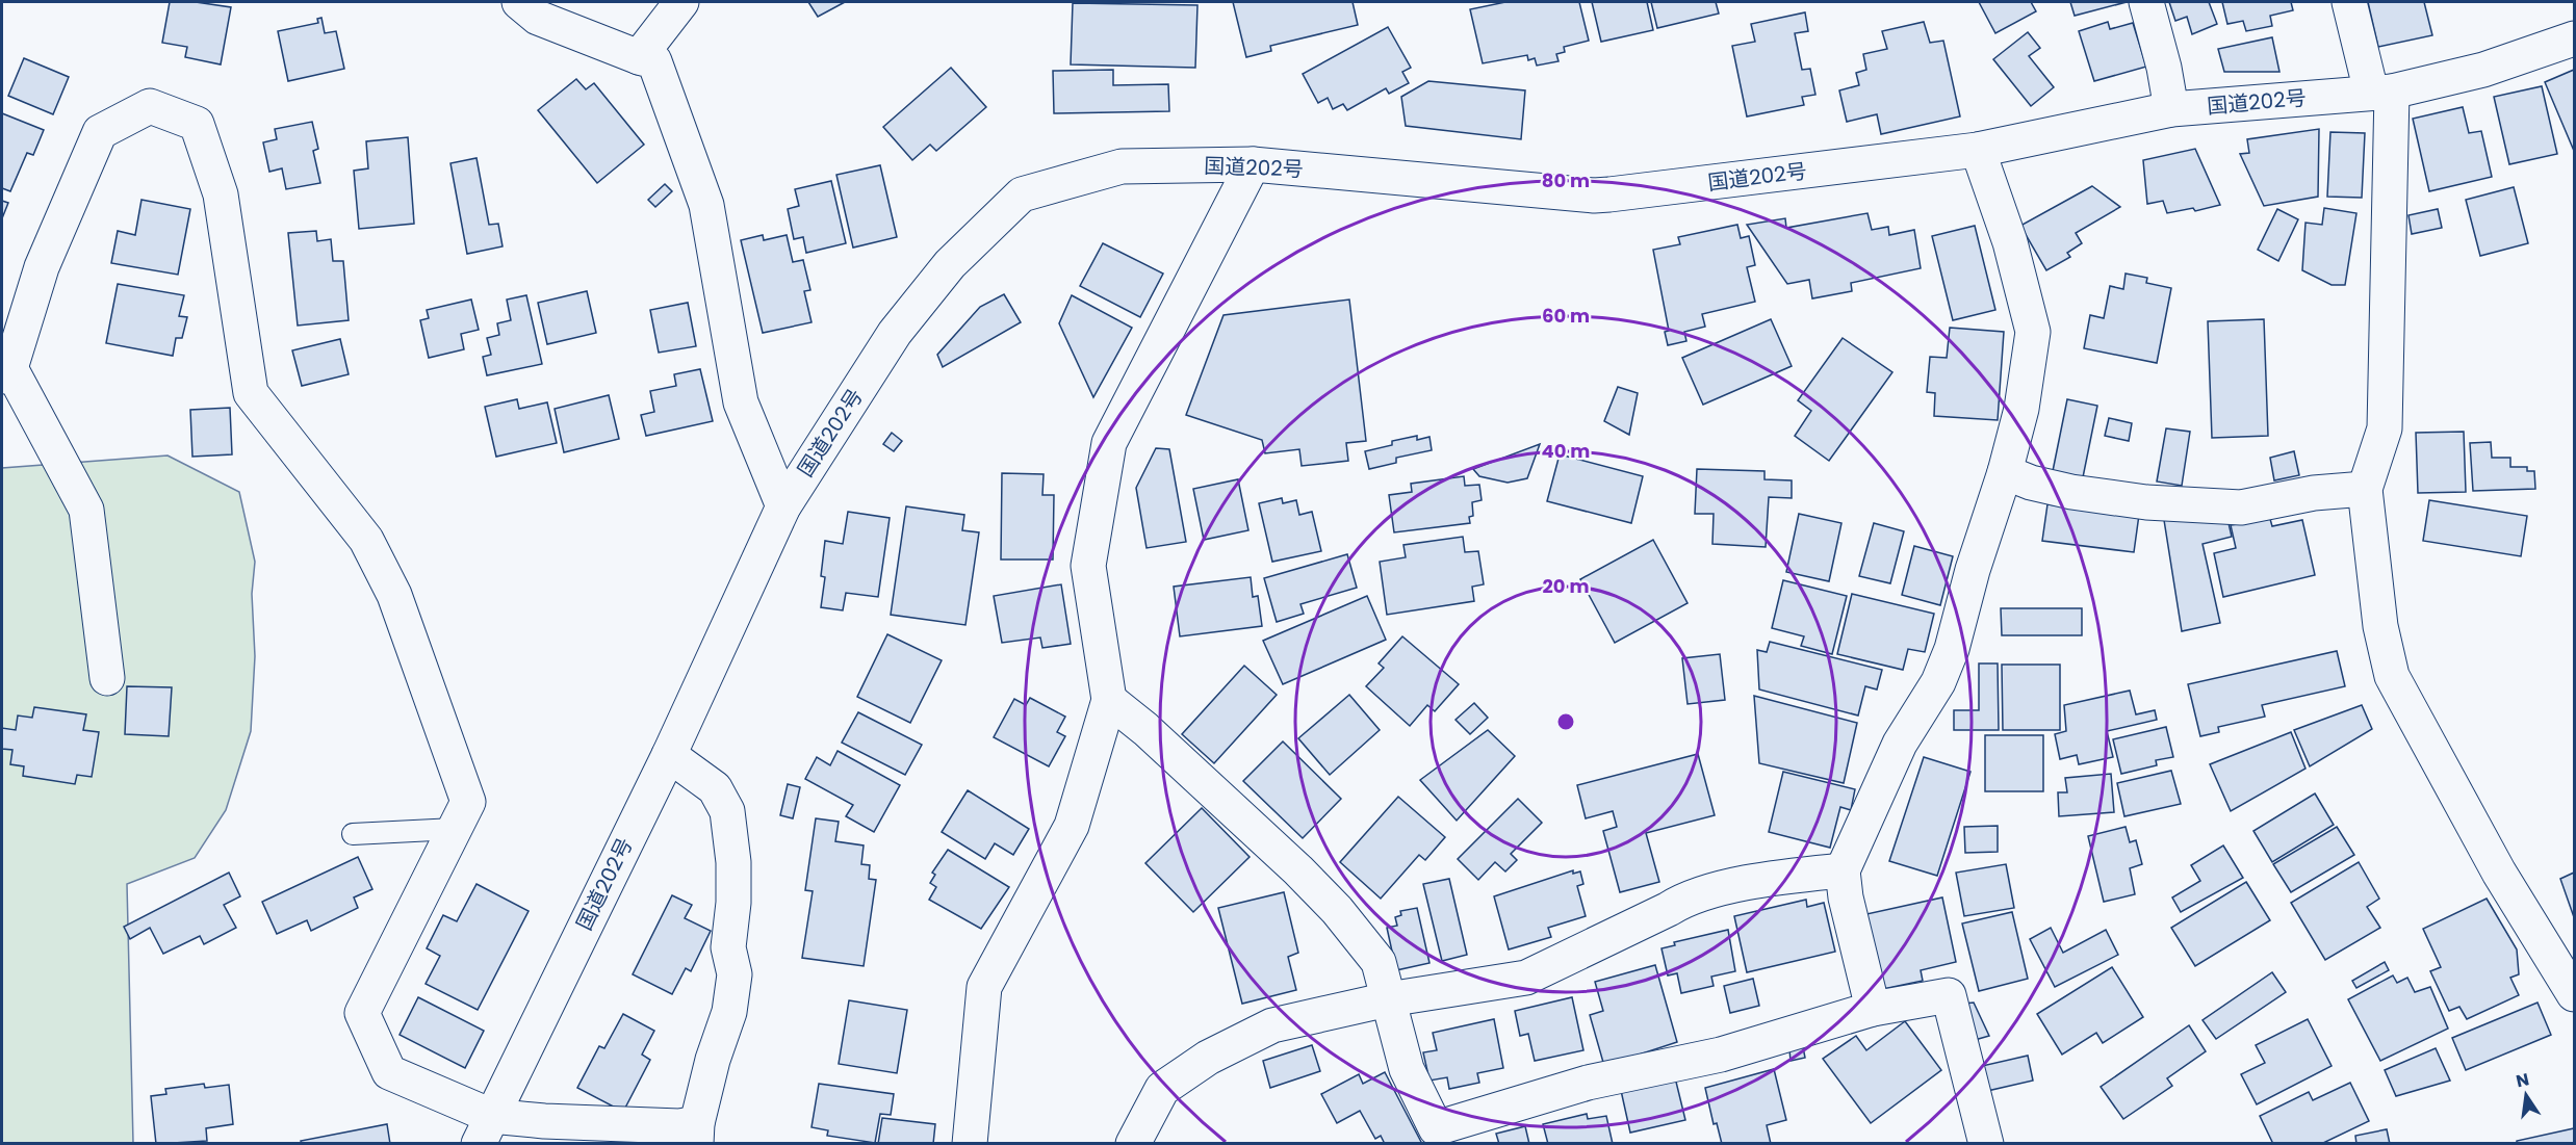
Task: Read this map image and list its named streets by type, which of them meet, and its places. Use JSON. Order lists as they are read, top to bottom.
{
  "streets": {
    "main road": ["国道202号"]
  },
  "north": "top",
  "rings": [
    "80 m",
    "60 m",
    "40 m",
    "20 m"
  ]
}
